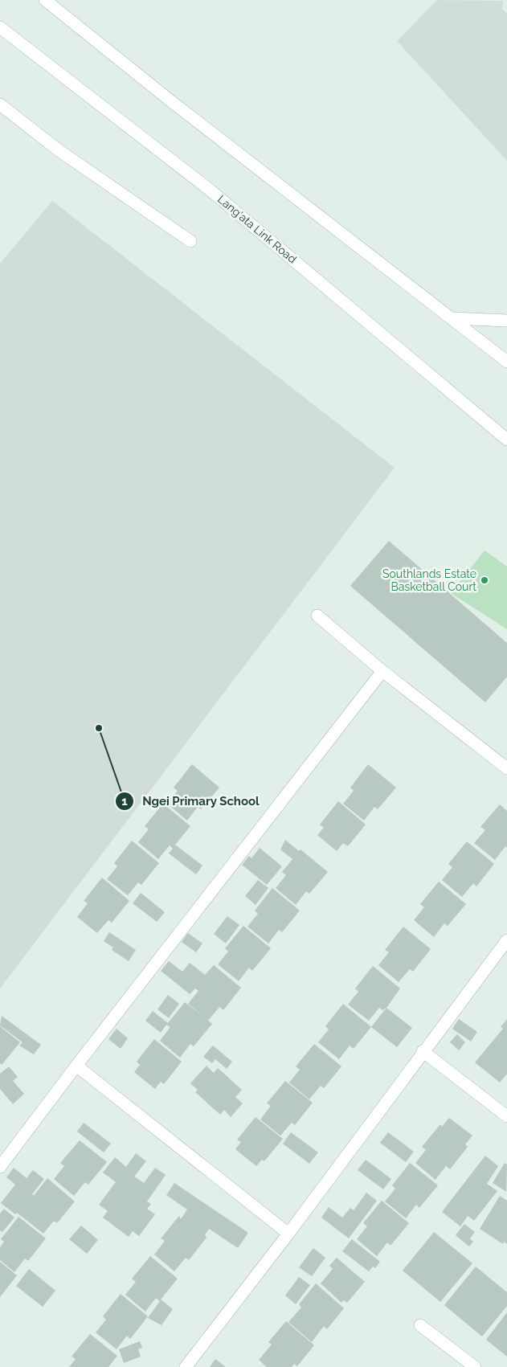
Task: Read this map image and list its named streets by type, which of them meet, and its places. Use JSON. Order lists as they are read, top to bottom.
{
  "streets": {
    "street": ["Lang'ata Link Road"]
  },
  "places": ["Southlands Estate Basketball Court", "Ngei Primary School"]
}
